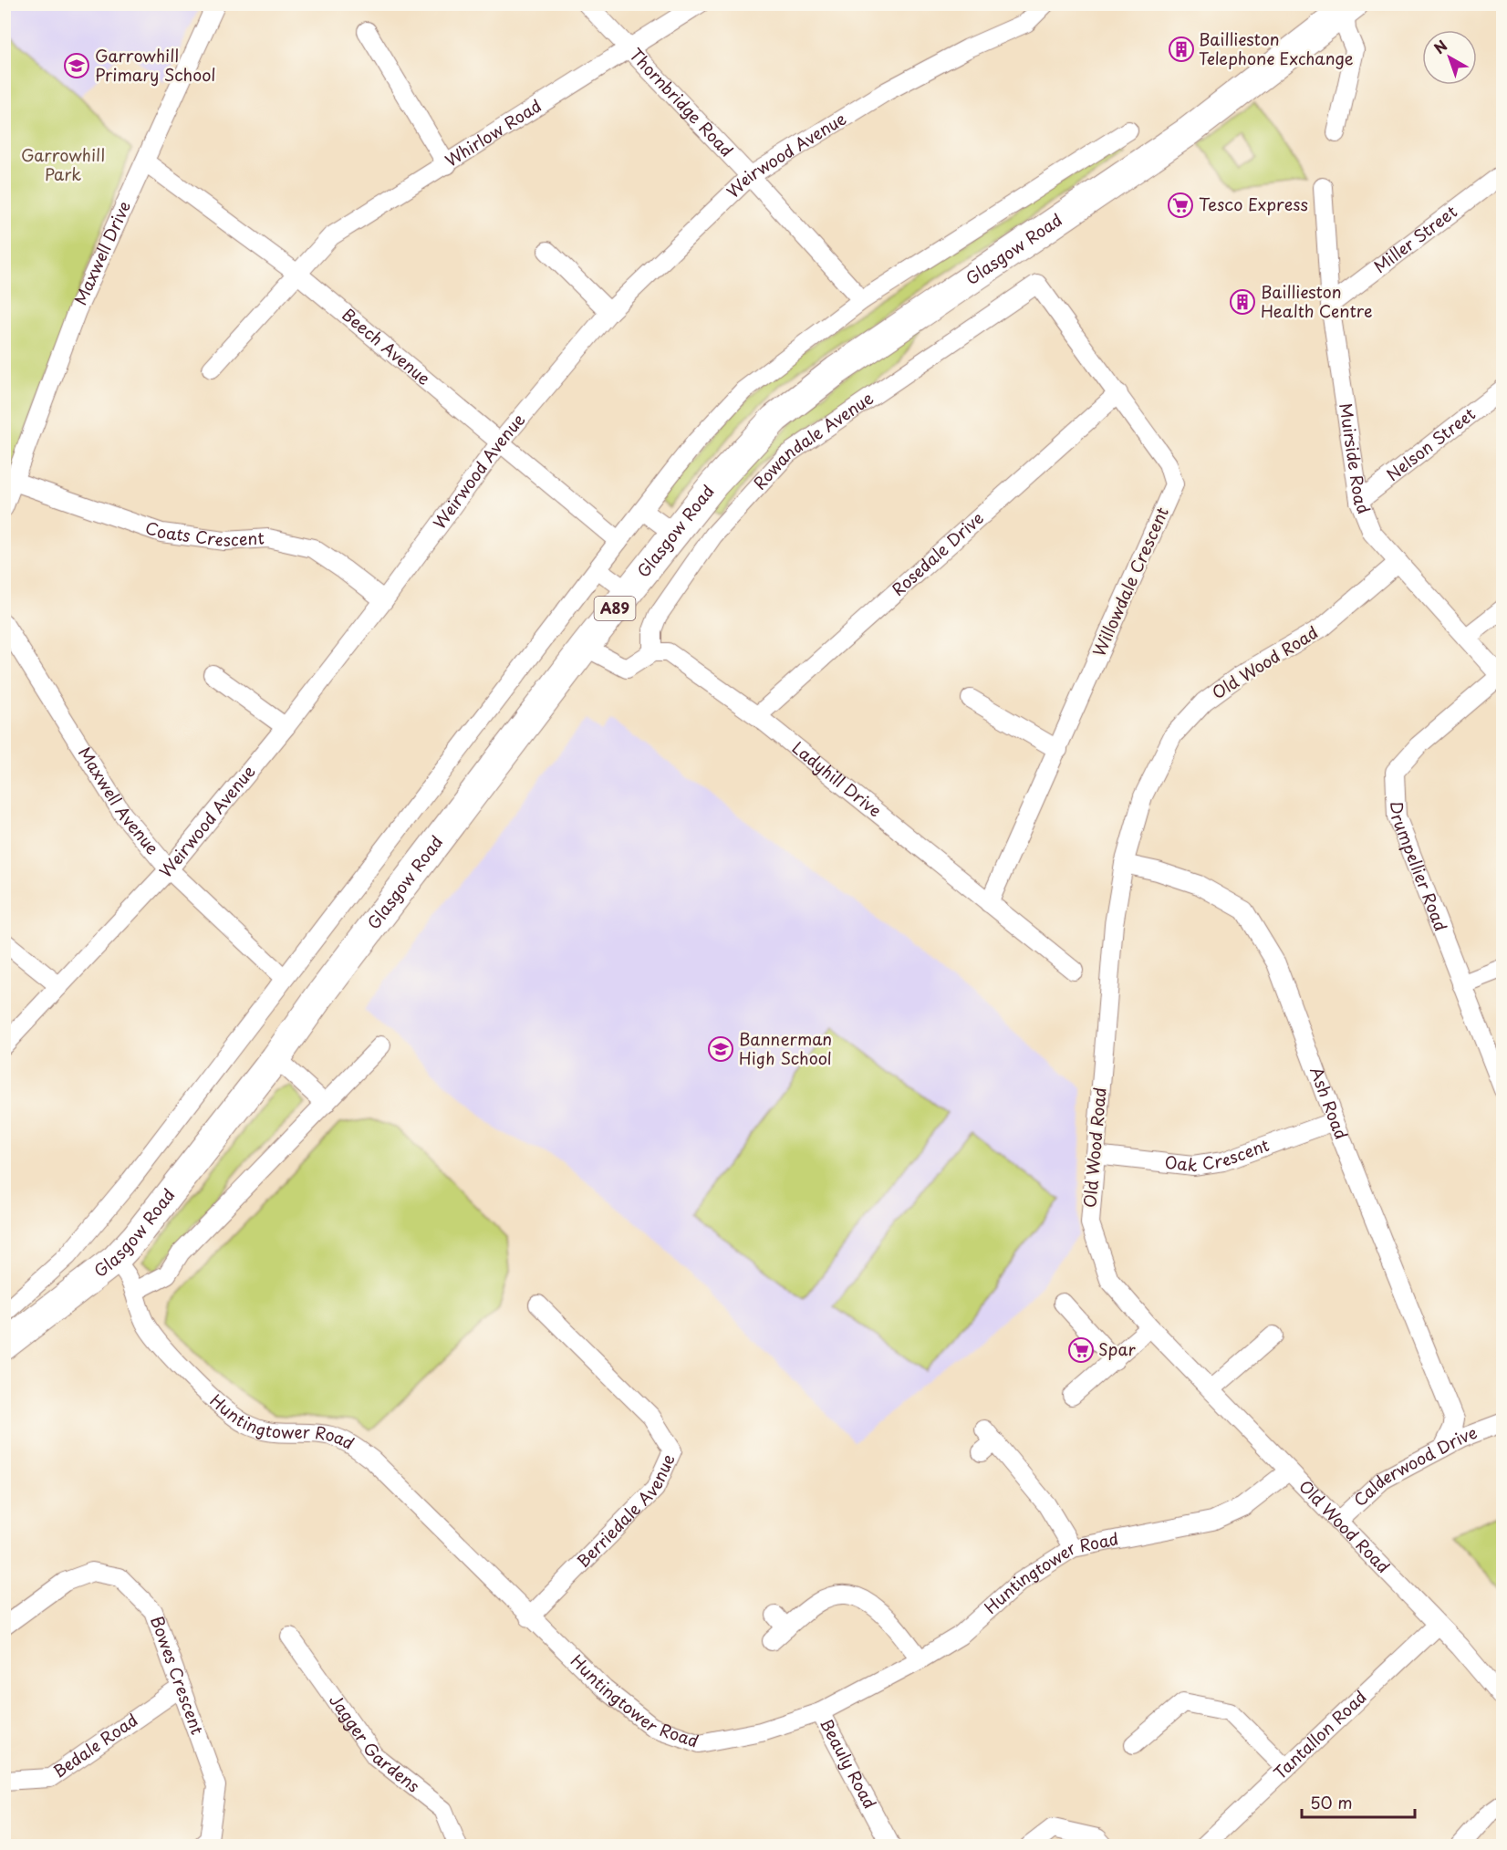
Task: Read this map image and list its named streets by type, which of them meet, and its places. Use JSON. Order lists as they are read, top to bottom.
{
  "streets": {
    "main road": ["Glasgow Road", "A89"],
    "street": [
      "Thornbridge Road",
      "Whirlow Road",
      "Weirwood Avenue",
      "Miller Street",
      "Maxwell Drive",
      "Beech Avenue",
      "Rowandale Avenue",
      "Nelson Street",
      "Muirside Road",
      "Coats Crescent",
      "Rosedale Drive",
      "Willowdale Crescent",
      "Old Wood Road",
      "Ladyhill Drive",
      "Maxwell Avenue",
      "Drumpellier Road",
      "Ash Road",
      "Oak Crescent",
      "Huntingtower Road",
      "Calderwood Drive",
      "Berriedale Avenue",
      "Bowes Crescent",
      "Tantallon Road",
      "Jagger Gardens",
      "Bedale Road",
      "Beauly Road"
    ]
  },
  "crossings": [
    ["Thornbridge Road", "Whirlow Road"],
    ["Thornbridge Road", "Weirwood Avenue"],
    ["Thornbridge Road", "Glasgow Road"],
    ["Whirlow Road", "Beech Avenue"],
    ["Weirwood Avenue", "Beech Avenue"],
    ["Weirwood Avenue", "Coats Crescent"],
    ["Weirwood Avenue", "Maxwell Avenue"],
    ["Miller Street", "Muirside Road"],
    ["Glasgow Road", "Beech Avenue"],
    ["Glasgow Road", "Maxwell Avenue"],
    ["Glasgow Road", "Huntingtower Road"],
    ["Maxwell Drive", "Beech Avenue"],
    ["Maxwell Drive", "Coats Crescent"],
    ["Rowandale Avenue", "Willowdale Crescent"],
    ["Rowandale Avenue", "Ladyhill Drive"],
    ["Nelson Street", "Muirside Road"],
    ["Muirside Road", "Old Wood Road"],
    ["Muirside Road", "Drumpellier Road"],
    ["Rosedale Drive", "Willowdale Crescent"],
    ["Rosedale Drive", "Ladyhill Drive"],
    ["Willowdale Crescent", "Ladyhill Drive"],
    ["Old Wood Road", "Ash Road"],
    ["Old Wood Road", "Oak Crescent"],
    ["Old Wood Road", "Huntingtower Road"],
    ["Old Wood Road", "Calderwood Drive"],
    ["Old Wood Road", "Tantallon Road"],
    ["Ash Road", "Oak Crescent"],
    ["Huntingtower Road", "Berriedale Avenue"],
    ["Huntingtower Road", "Beauly Road"],
    ["Bowes Crescent", "Bedale Road"]
  ],
  "parks": ["Garrowhill Park"],
  "places": {
    "building": ["Baillieston Telephone Exchange", "Baillieston Health Centre"],
    "school or university": ["Garrowhill Primary School", "Bannerman High School"],
    "supermarket": ["Tesco Express", "Spar"]
  },
  "scale_bar": "50 m",
  "north": "top left"
}
